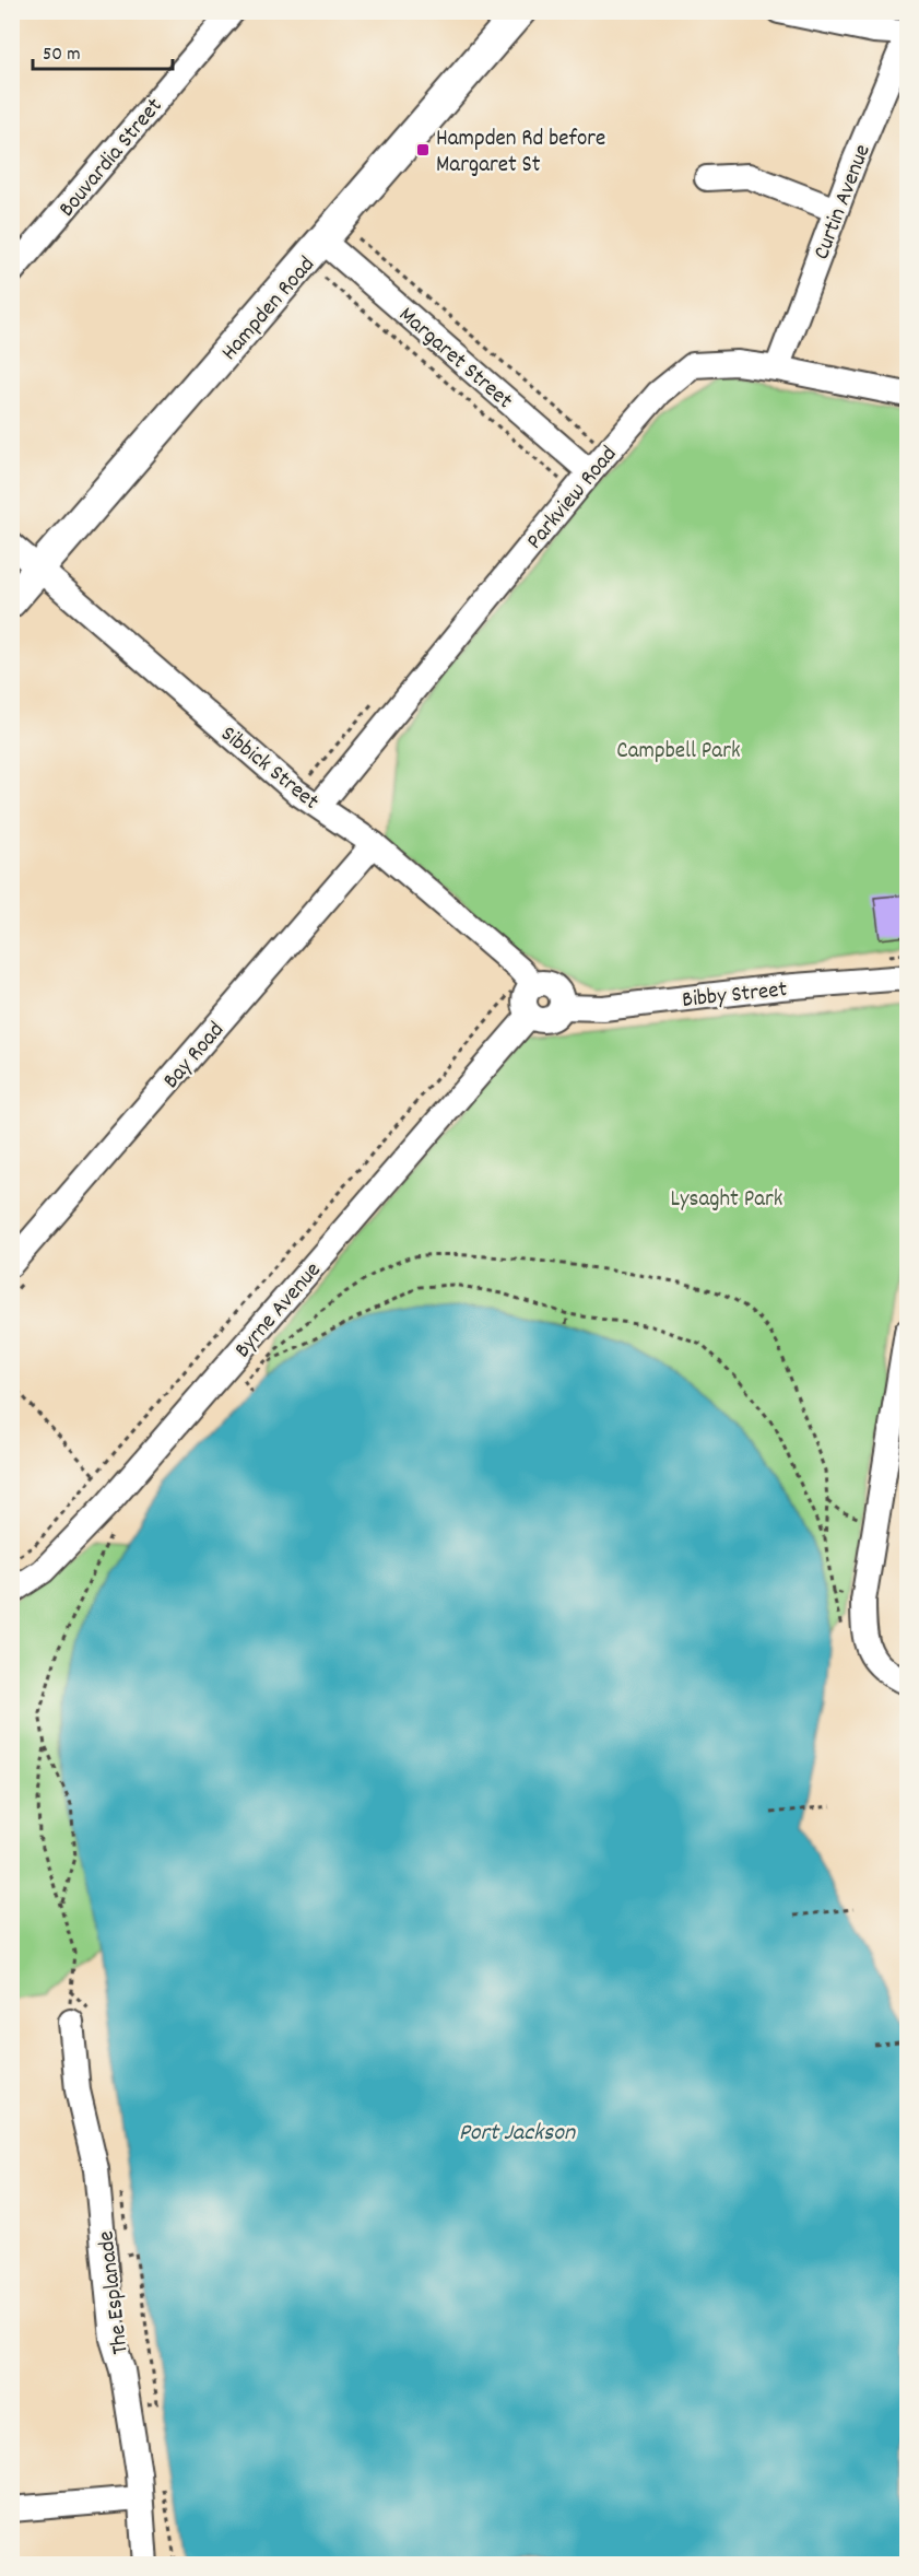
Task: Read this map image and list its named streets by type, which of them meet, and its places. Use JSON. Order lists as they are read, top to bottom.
{
  "streets": {
    "main road": ["Hampden Road"],
    "street": [
      "Bouvardia Street",
      "Curtin Avenue",
      "Margaret Street",
      "Parkview Road",
      "Sibbick Street",
      "Bibby Street",
      "Bay Road",
      "Byrne Avenue",
      "The Esplanade"
    ]
  },
  "crossings": [
    ["Curtin Avenue", "Parkview Road"],
    ["Hampden Road", "Margaret Street"],
    ["Hampden Road", "Sibbick Street"],
    ["Margaret Street", "Parkview Road"],
    ["Parkview Road", "Sibbick Street"],
    ["Sibbick Street", "Bibby Street"],
    ["Sibbick Street", "Bay Road"],
    ["Sibbick Street", "Byrne Avenue"],
    ["Bibby Street", "Byrne Avenue"]
  ],
  "water": ["Port Jackson"],
  "parks": ["Campbell Park", "Lysaght Park"],
  "places": {
    "transit": ["Hampden Rd before Margaret St"]
  },
  "scale_bar": "50 m"
}
